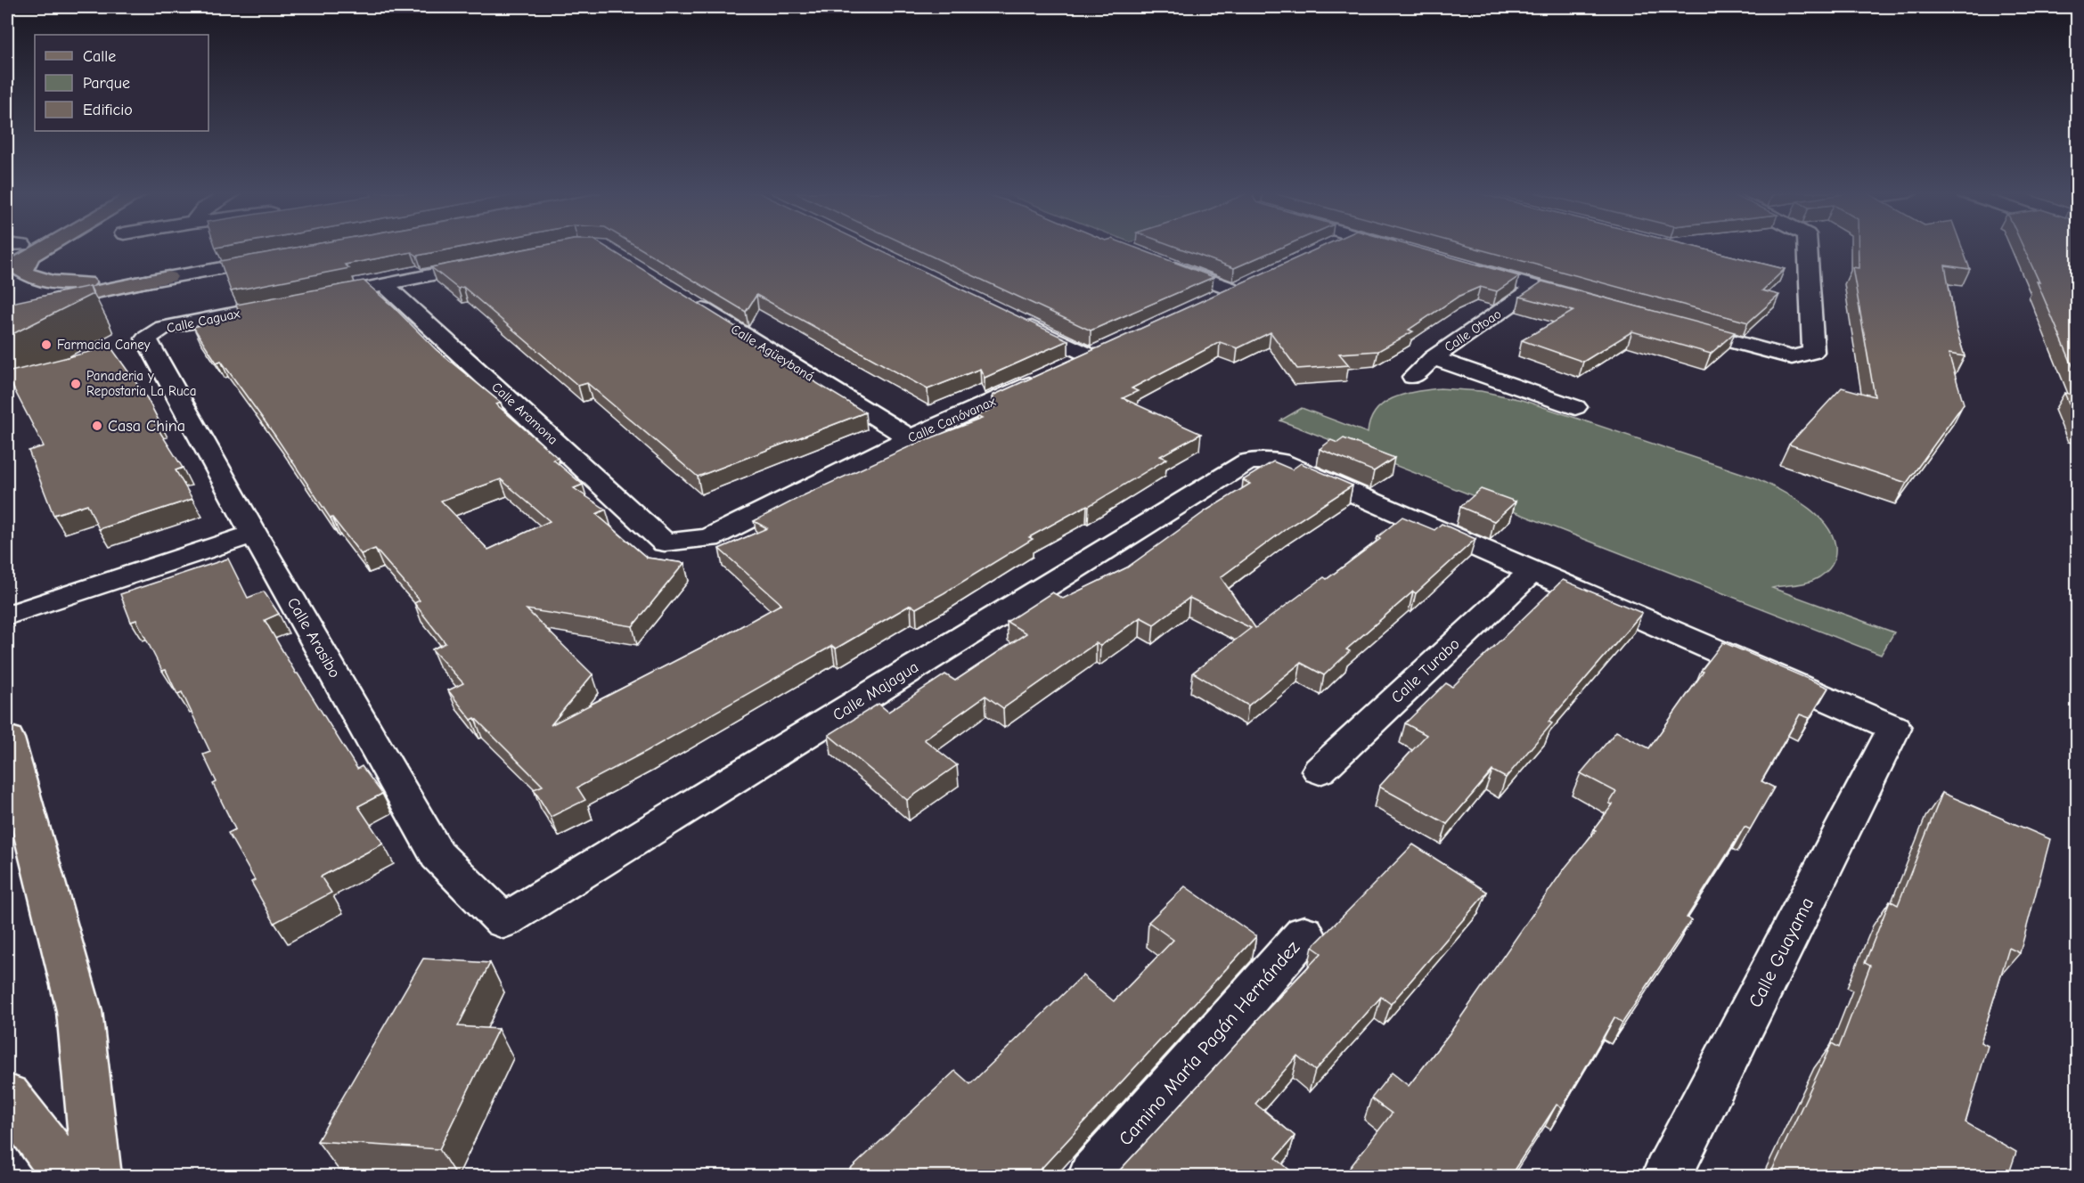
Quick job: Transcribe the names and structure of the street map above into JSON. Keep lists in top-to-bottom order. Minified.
{"streets":{"street":["Calle Caguax","Calle Otoao","Calle Agüeybaná","Calle Aramona","Calle Canóvanax","Calle Arasibo","Calle Turabo","Calle Majagua","Calle Guayama","Camino María Pagán Hernández"]},"crossings":[["Calle Caguax","Calle Arasibo"],["Calle Agüeybaná","Calle Canóvanax"],["Calle Aramona","Calle Canóvanax"],["Calle Arasibo","Calle Majagua"],["Calle Turabo","Calle Majagua"],["Calle Turabo","Calle Guayama"],["Calle Majagua","Calle Guayama"]],"places":["Farmacia Caney","Panaderia y Repostaria La Ruca","Casa China"],"legend":["Calle","Parque","Edificio"]}
